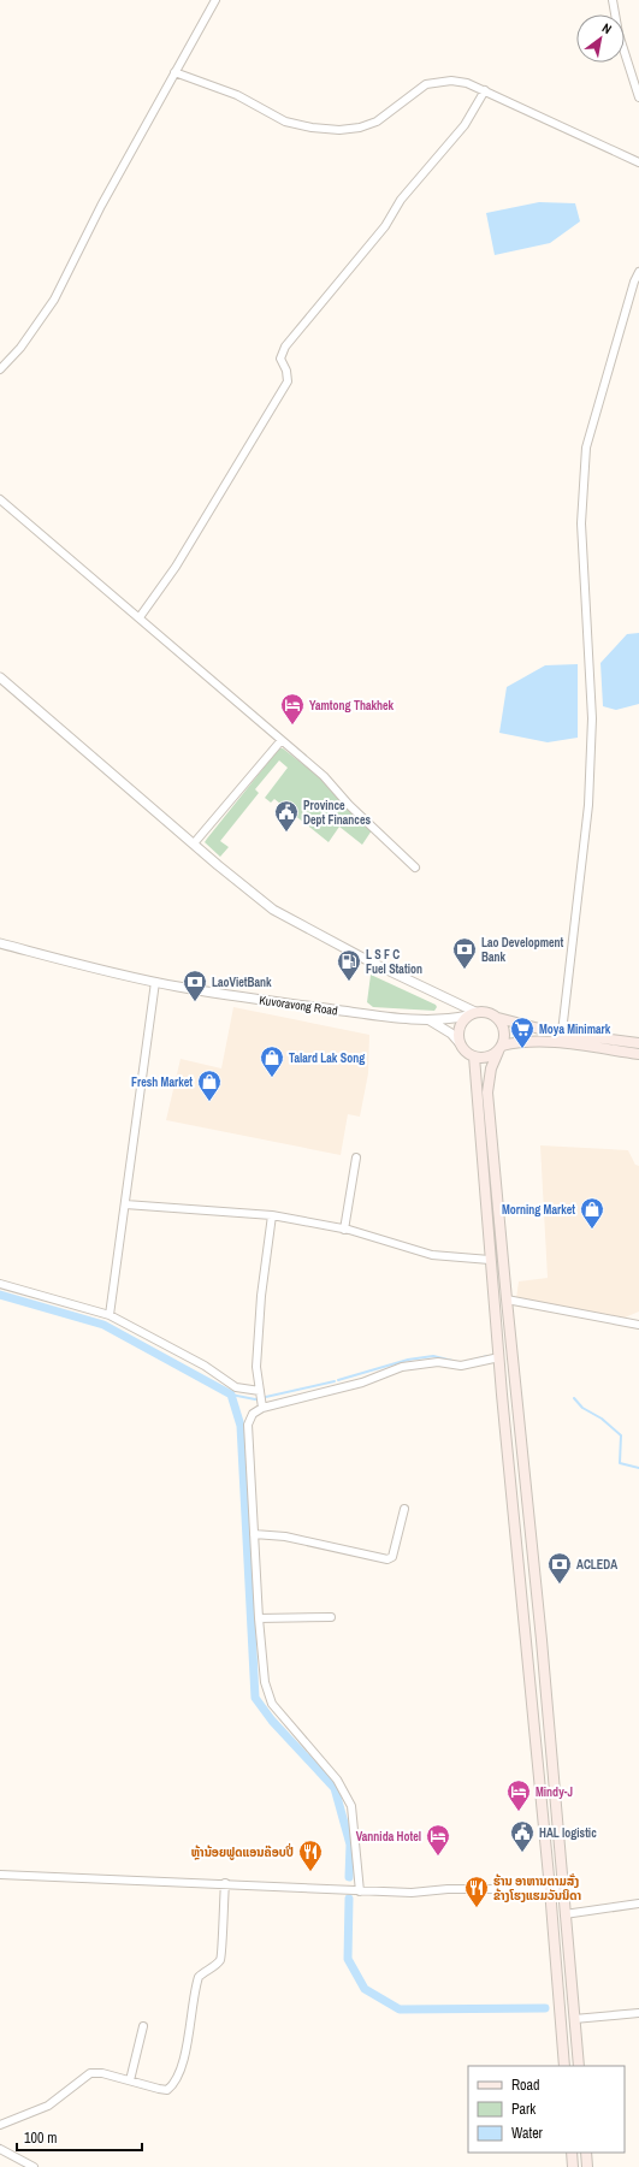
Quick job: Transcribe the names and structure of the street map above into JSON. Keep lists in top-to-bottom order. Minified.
{"streets":{"street":["Kuvoravong Road"]},"places":{"hotel":["Yamtong Thakhek","Mindy-J","Vannida Hotel"],"public building":["Province Dept Finances","HAL logistic"],"bank":["Lao Development Bank","LaoVietBank","ACLEDA"],"fuel station":["L S F C Fuel Station"],"supermarket":["Moya Minimark"],"shop":["Talard Lak Song","Fresh Market","Morning Market"],"restaurant":["ຫຼ້ານ້ອຍຟູດແອນຄ໊ອບປີ່","ຮ້ານ ອາຫານຕາມສັ່ງ ຂ້າງໂຮງແຮມວັນນິດາ"]},"legend":["Road","Park","Water"],"scale_bar":"100 m","north":"top right"}
